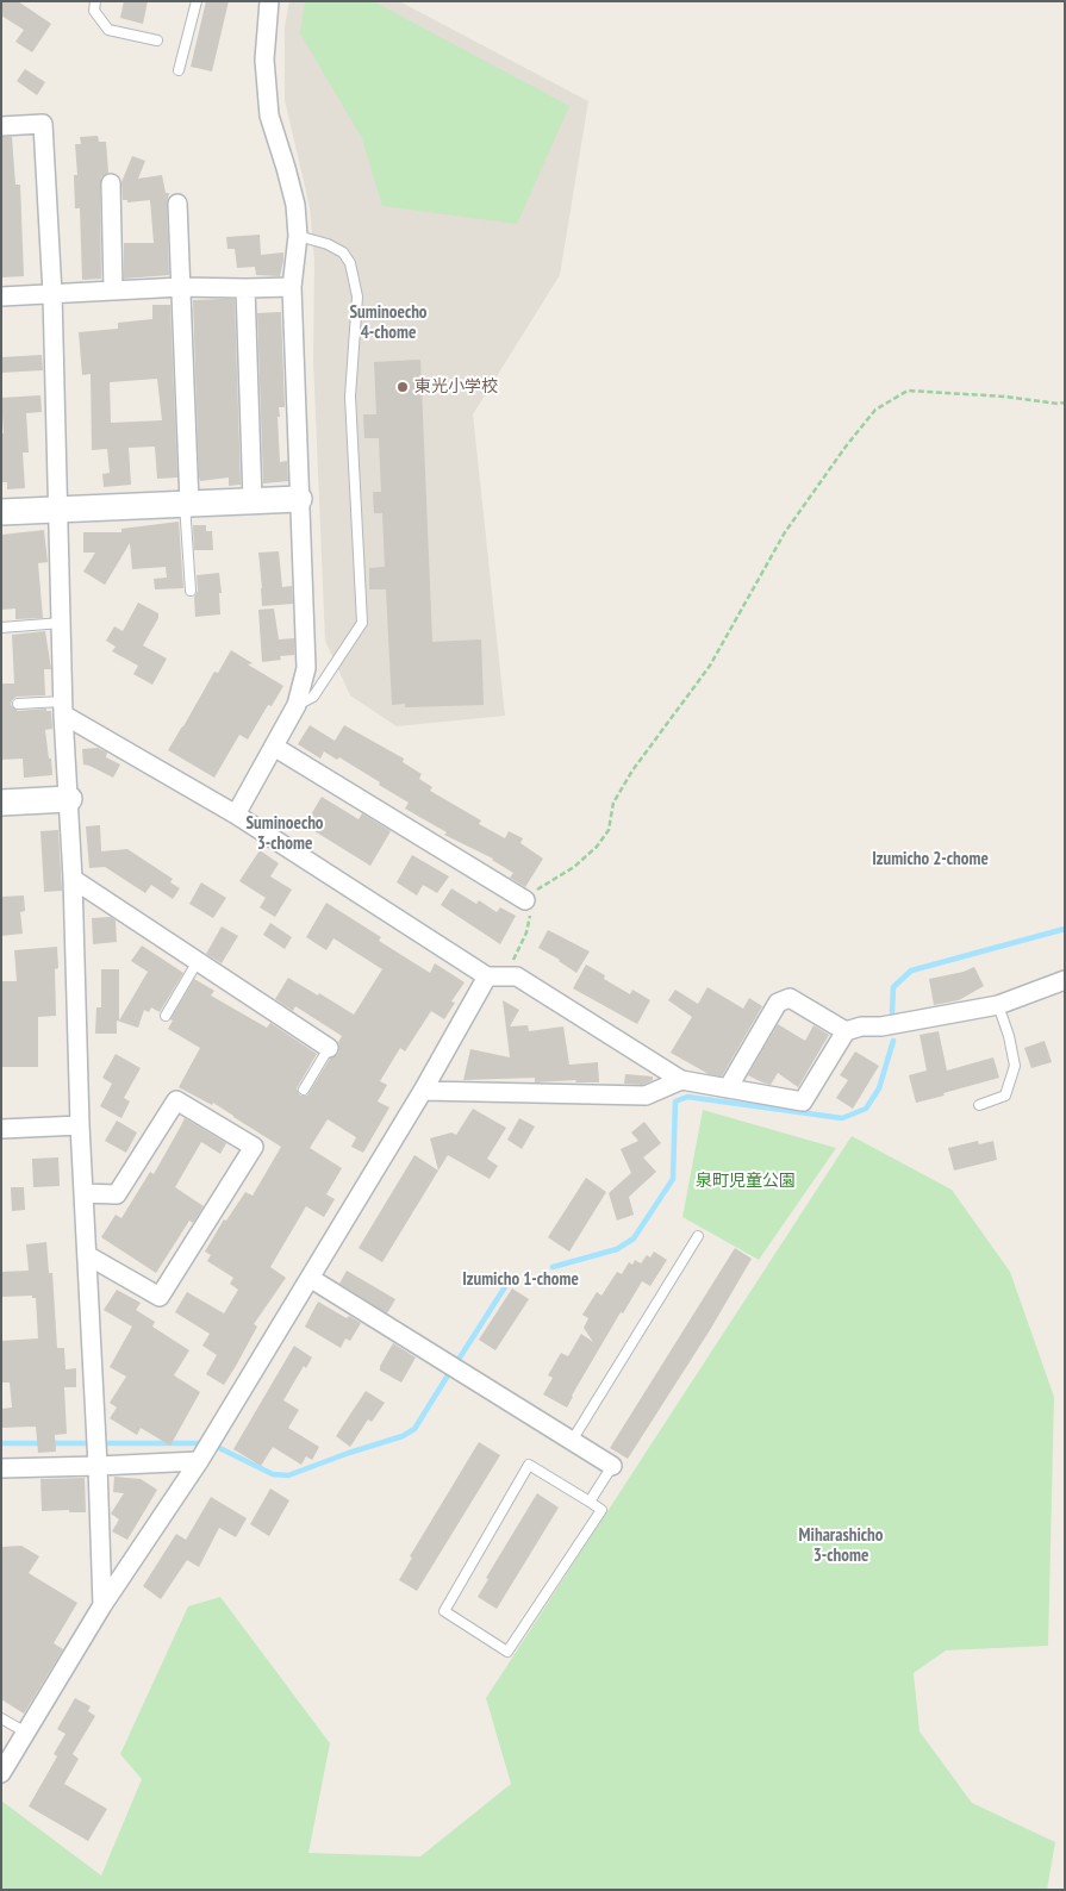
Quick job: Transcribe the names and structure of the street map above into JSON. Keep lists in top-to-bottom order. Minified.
{"districts":["Suminoecho 4-chome","Suminoecho 3-chome","Izumicho 2-chome","Izumicho 1-chome","Miharashicho 3-chome"],"parks":["泉町児童公園"],"places":["東光小学校"]}
